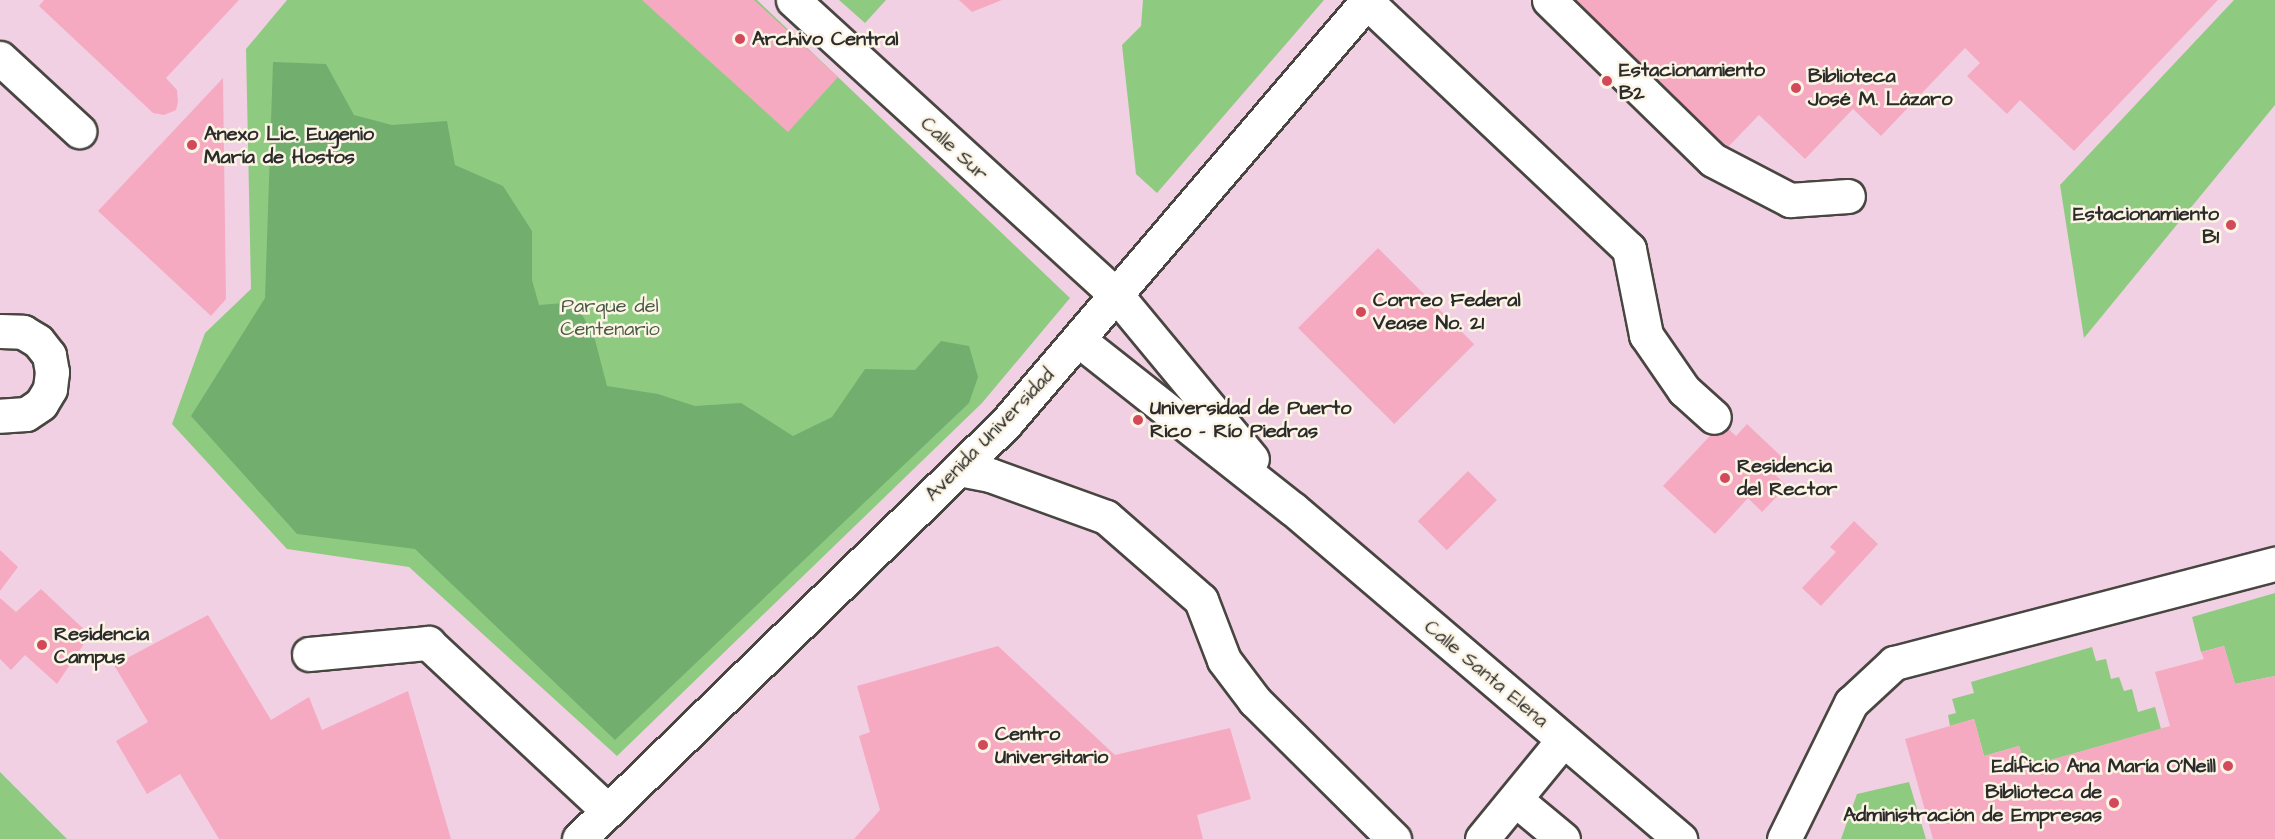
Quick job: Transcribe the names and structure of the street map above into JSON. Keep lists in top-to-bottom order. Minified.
{"streets":{"street":["Calle Sur","Avenida Universidad","Calle Santa Elena"]},"crossings":[["Calle Sur","Avenida Universidad"],["Calle Sur","Calle Santa Elena"],["Avenida Universidad","Calle Santa Elena"]],"parks":["Parque del Centenario"],"places":["Archivo Central","Estacionamiento B2","Biblioteca José M. Lázaro","Anexo Lic. Eugenio María de Hostos","Estacionamiento B1","Correo Federal Vease No. 21","Universidad de Puerto Rico - Río Piedras","Residencia del Rector","Residencia Campus","Centro Universitario","Edificio Ana María O'Neill","Biblioteca de Administración de Empresas"]}
